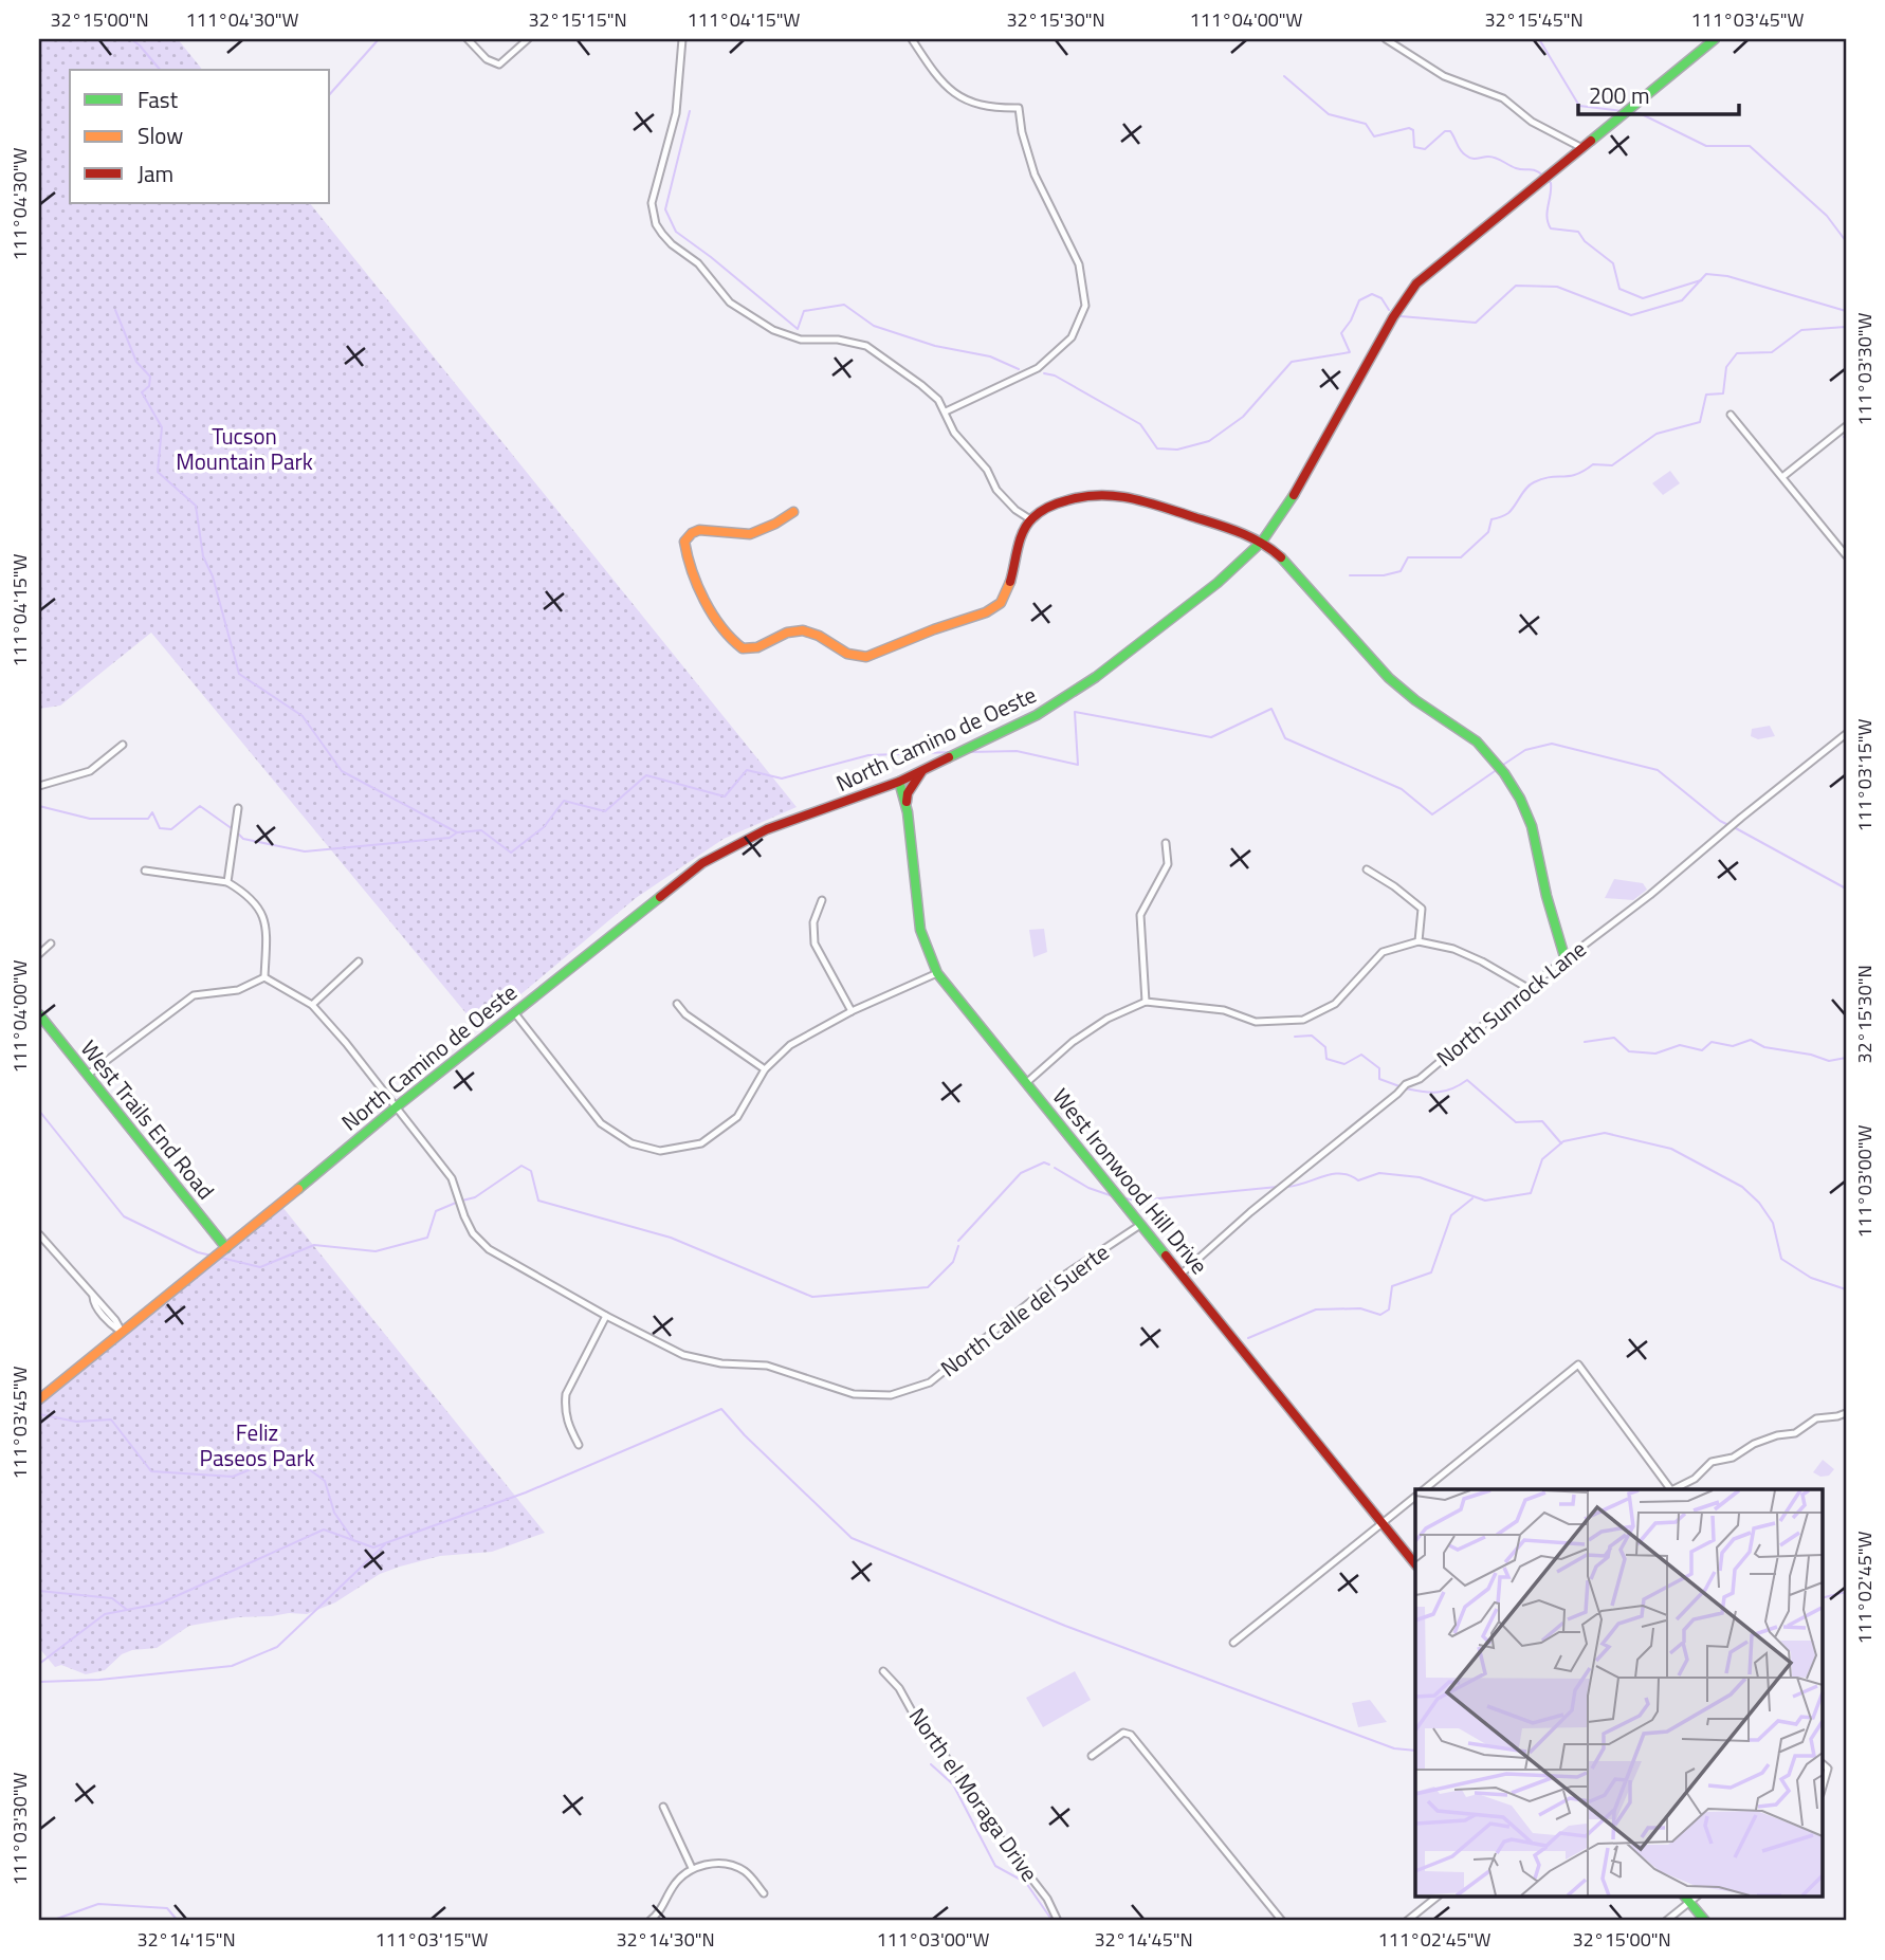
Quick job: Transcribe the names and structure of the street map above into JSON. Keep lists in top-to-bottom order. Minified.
{"streets":{"street":["North Camino de Oeste","North Sunrock Lane","West Trails End Road","West Ironwood Hill Drive","North Calle del Suerte","North el Moraga Drive"]},"crossings":[["North Camino de Oeste","West Trails End Road"],["North Camino de Oeste","West Ironwood Hill Drive"],["North Camino de Oeste","North Calle del Suerte"],["North Sunrock Lane","West Ironwood Hill Drive"],["West Ironwood Hill Drive","North Calle del Suerte"]],"parks":["Tucson Mountain Park","Feliz Paseos Park"],"legend":["Fast","Slow","Jam"],"scale_bar":"200 m","coordinates":["32°15'00\"N","111°04'30\"W","32°15'15\"N","111°04'15\"W","32°15'30\"N","111°04'00\"W","32°15'45\"N","111°03'45\"W","111°03'30\"W","111°03'15\"W","111°03'00\"W","111°02'45\"W","32°14'15\"N","32°14'30\"N","32°14'45\"N"]}
